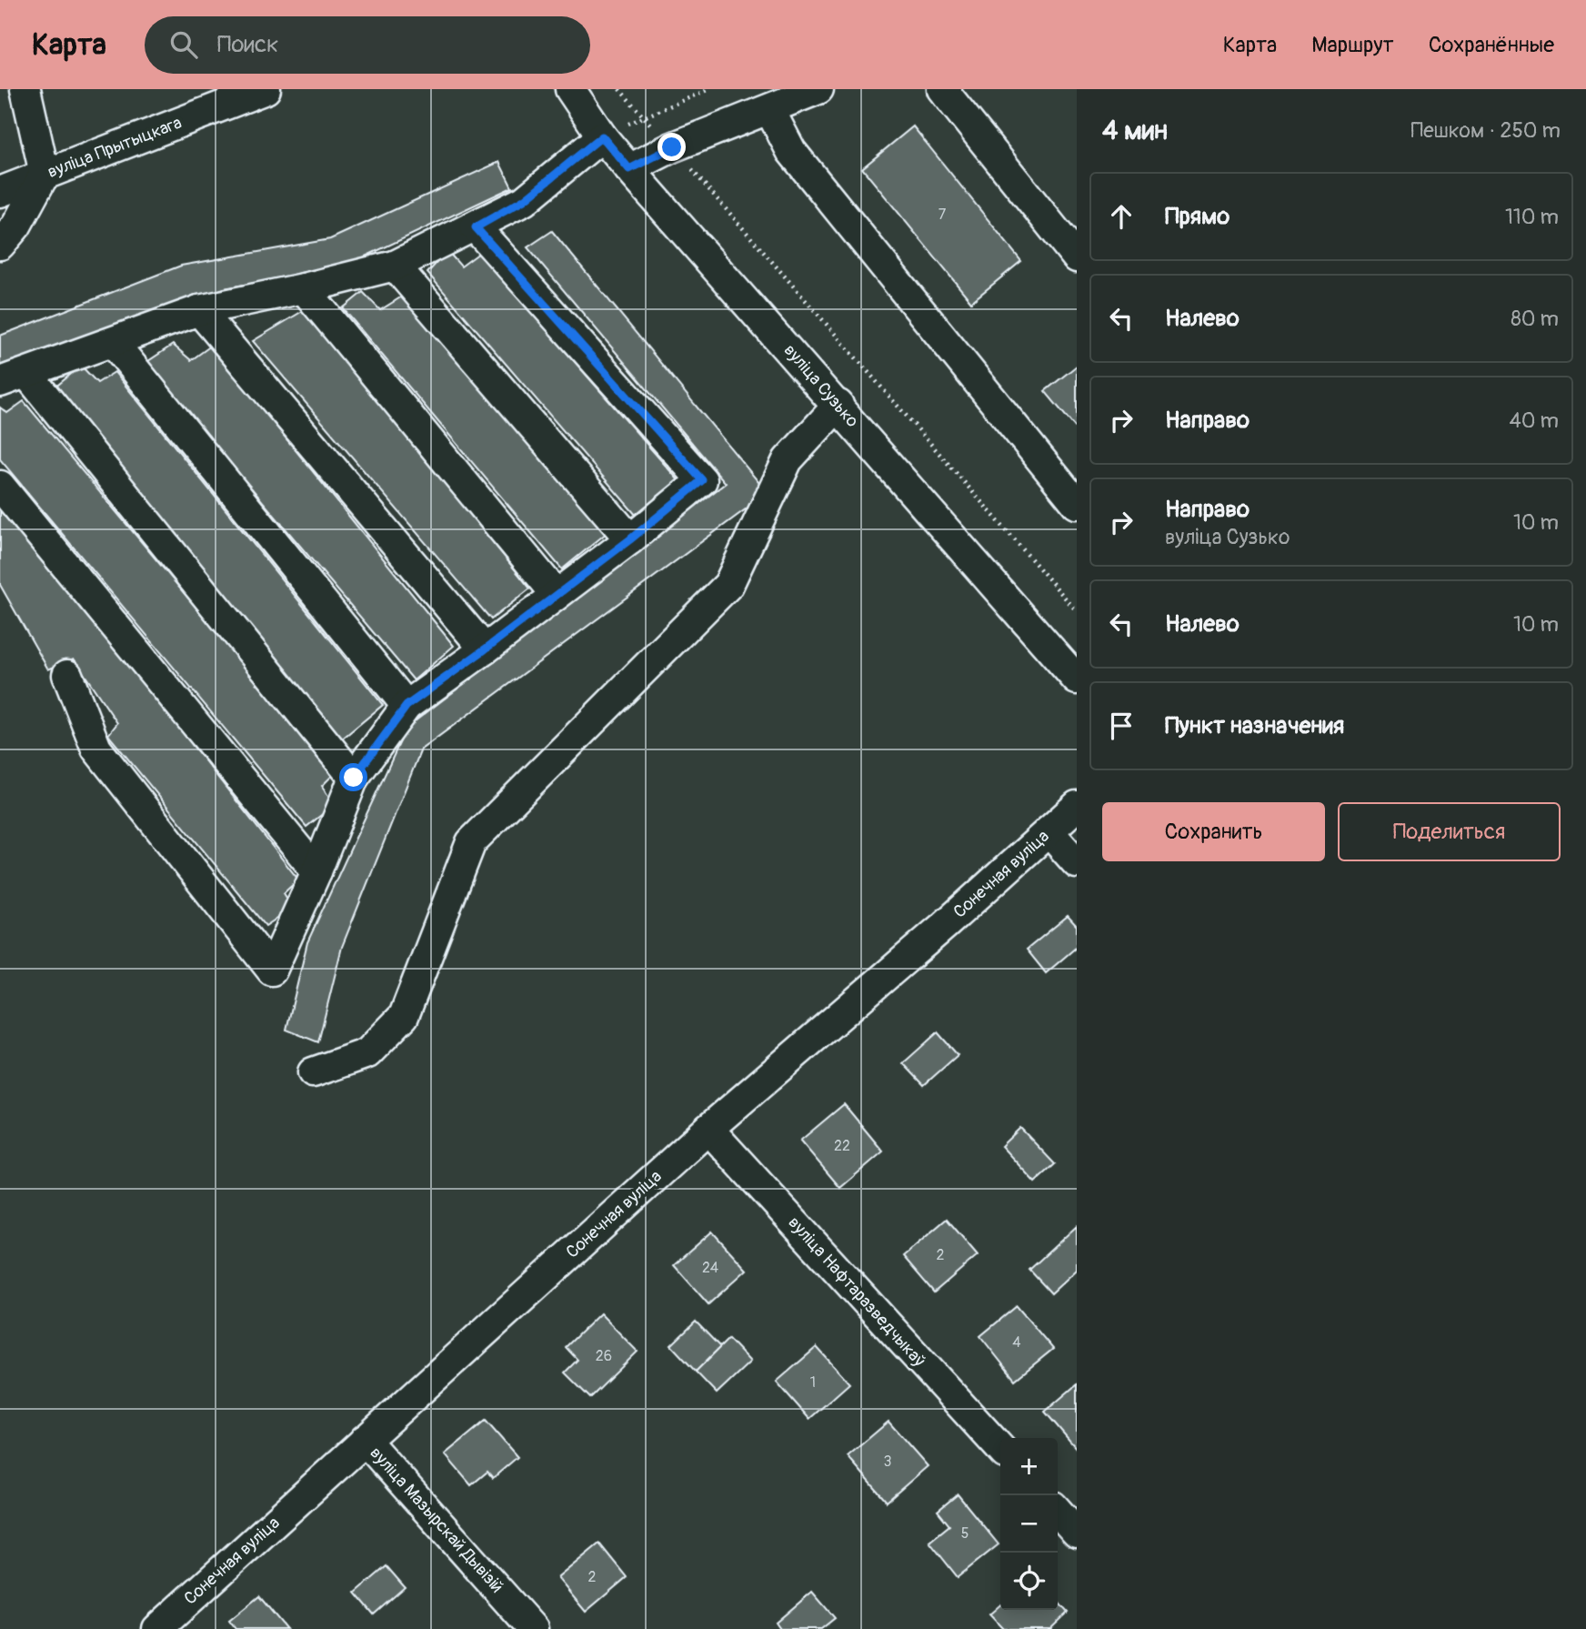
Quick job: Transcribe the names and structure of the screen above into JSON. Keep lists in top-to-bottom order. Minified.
{"streets":{"street":["вуліца Прытыцкага","вуліца Сузько","Сонечная вуліца","вуліца Нафтаразведчыкаў","вуліца Мазырскай Дывізій"]},"crossings":[["Сонечная вуліца","вуліца Нафтаразведчыкаў"],["Сонечная вуліца","вуліца Мазырскай Дывізій"]],"house_numbers":["7","22","2","24","4","26","1","3","5","2"],"page":{"header":"Карта","search":"Поиск","nav":["Карта","Маршрут","Сохранённые"],"heading":["4 мин","Пешком · 250 m"],"list":[["Прямо","110 m"],["Налево","80 m"],["Направо","40 m"],["Направо","вуліца Сузько","10 m"],["Налево","10 m"],"Пункт назначения"],"buttons":["Сохранить","Поделиться"],"map_buttons":["+","−"]}}
